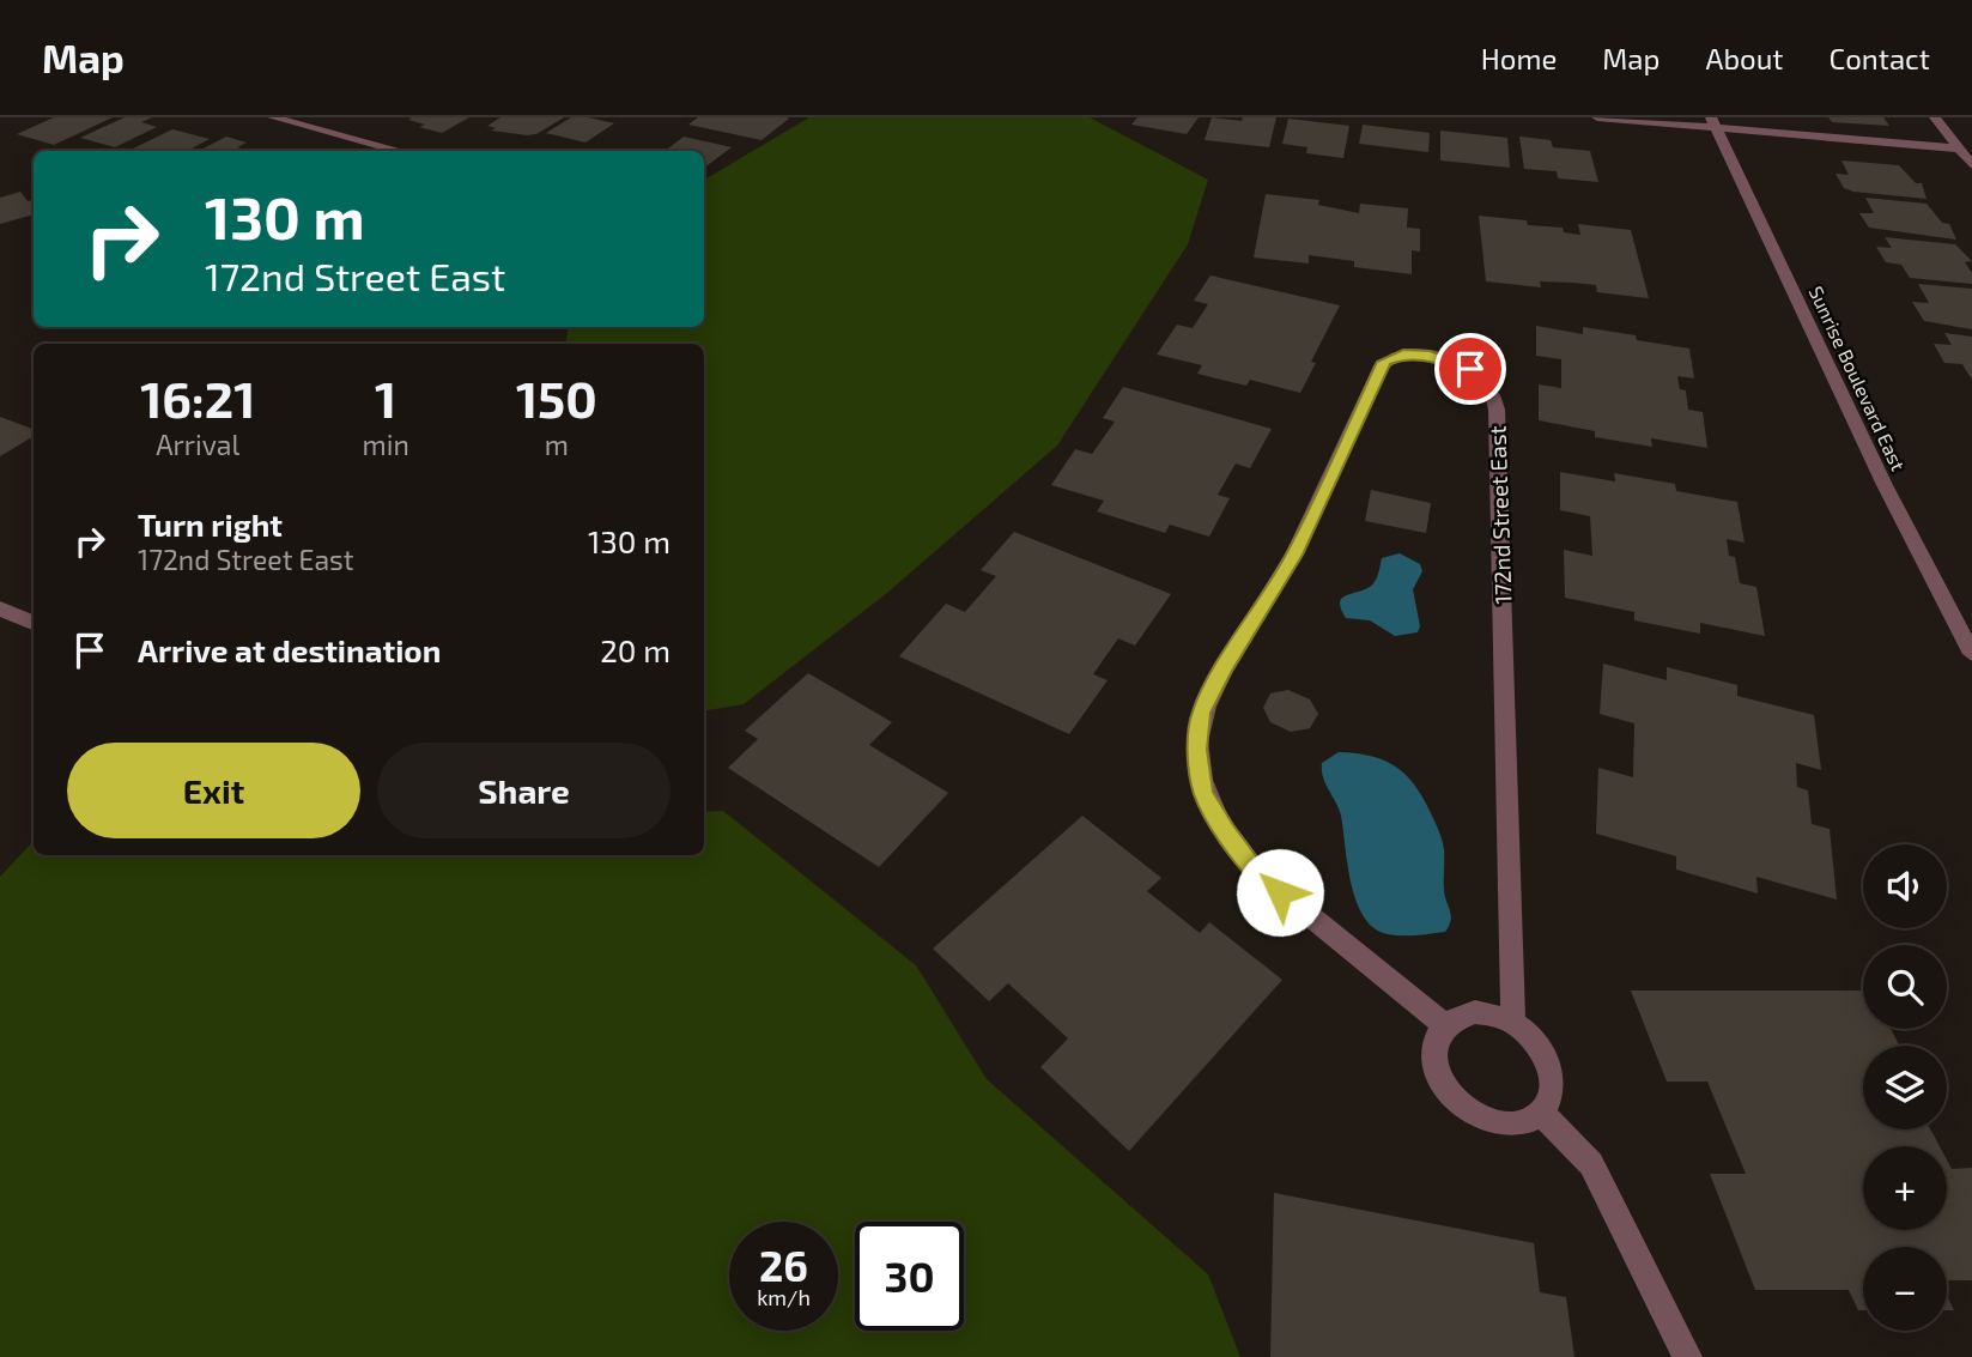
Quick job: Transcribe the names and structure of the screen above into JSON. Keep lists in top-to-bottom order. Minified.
{"streets":{"street":["Sunrise Boulevard East","172nd Street East"]},"page":{"header":"Map","nav":["Home","Map","About","Contact"],"turn":["130 m","172nd Street East"],"eta":["16:21","Arrival","1","min","150","m"],"list":[{"name":"Turn right","note":"172nd Street East","value":"130 m"},{"name":"Arrive at destination","value":"20 m"}],"buttons":["Exit","Share"],"map_buttons":["+","−"],"speed":"26 km/h","limit":"30"}}
